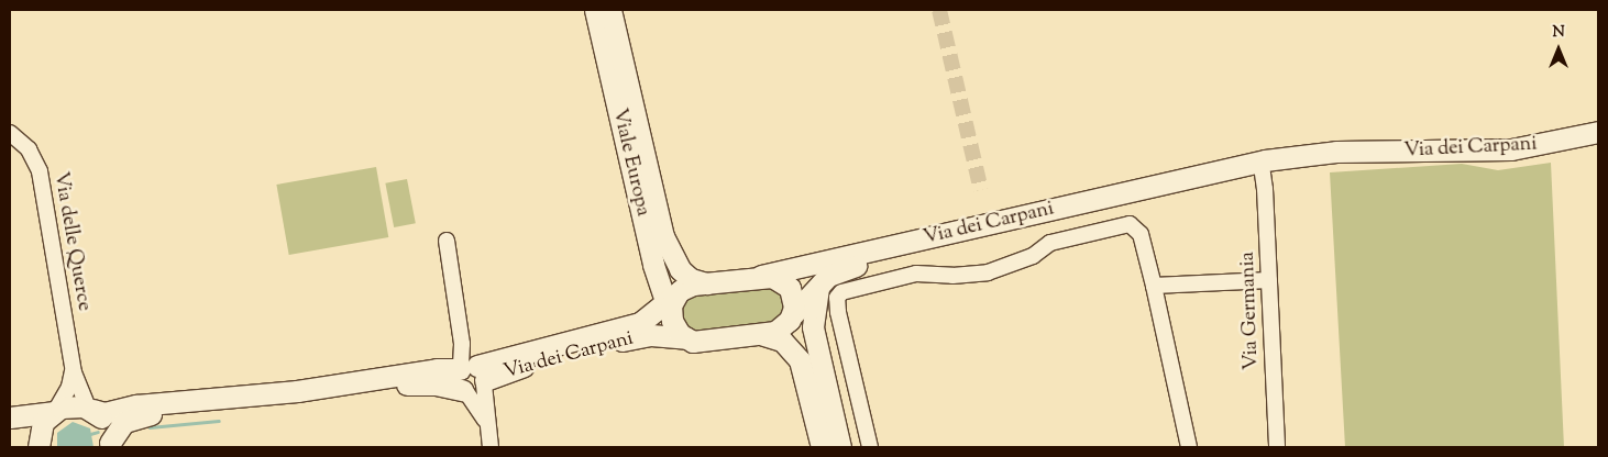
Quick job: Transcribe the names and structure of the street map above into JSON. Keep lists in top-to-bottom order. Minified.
{"streets":{"street":["Via dei Carpani","Viale Europa","Via delle Querce","Via Germania"]},"crossings":[["Via dei Carpani","Viale Europa"],["Via dei Carpani","Via delle Querce"],["Via dei Carpani","Via Germania"]],"north":"top"}
